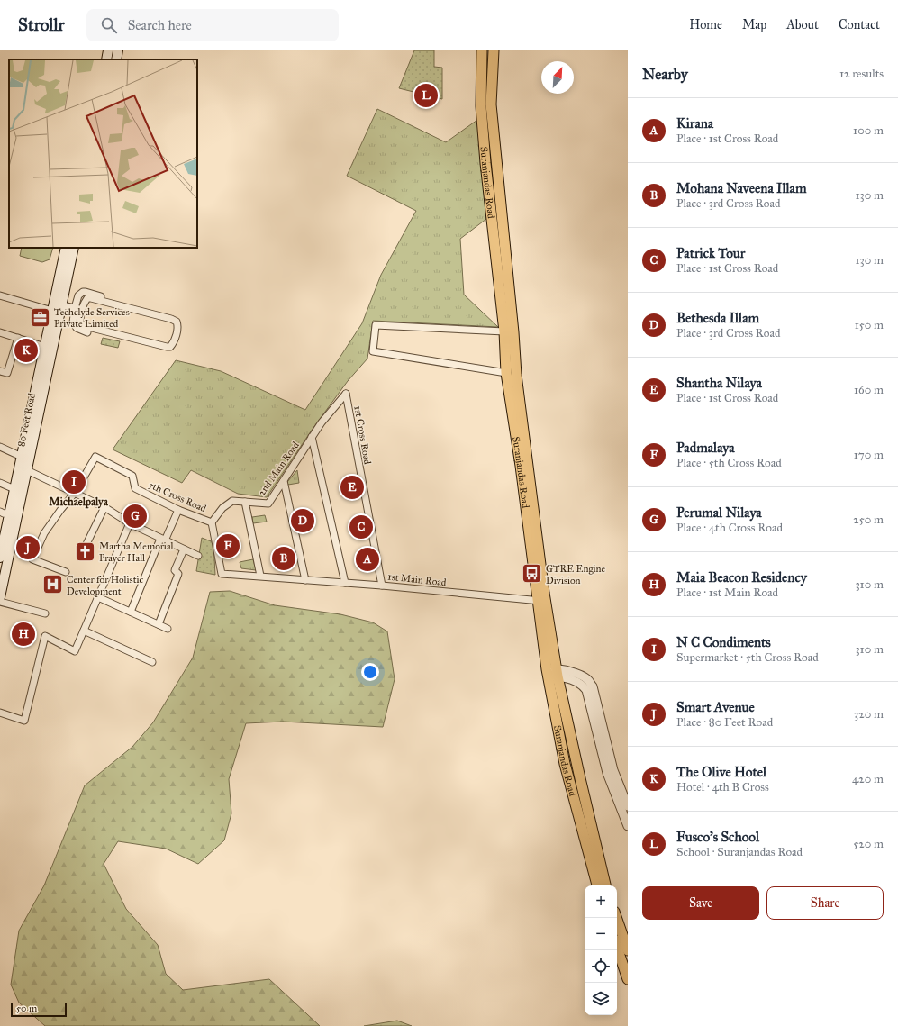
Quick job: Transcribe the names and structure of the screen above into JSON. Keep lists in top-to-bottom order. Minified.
{"streets":{"main road":["Suranjandas Road","80 Feet Road"],"street":["1st Cross Road","2nd Main Road","5th Cross Road","1st Main Road"]},"crossings":[["Suranjandas Road","1st Main Road"],["1st Cross Road","2nd Main Road"],["1st Cross Road","1st Main Road"],["2nd Main Road","5th Cross Road"],["5th Cross Road","1st Main Road"]],"districts":["Michaelpalya"],"places":{"office":["Techclyde Services Private Limited"],"church":["Martha Memorial Prayer Hall"],"bus stop":["GTRE Engine Division"],"hospital":["Center for Holistic Development"]},"scale_bar":"50 m","north":"top right","page":{"header":"Strollr","search":"Search here","nav":["Home","Map","About","Contact"],"heading":["Nearby","12 results"],"pins":["L","K","I","E","G","D","C","F","J","B","A","H"],"list":[{"mark":"A","name":"Kirana","note":"Place · 1st Cross Road","value":"100 m"},{"mark":"B","name":"Mohana Naveena Illam","note":"Place · 3rd Cross Road","value":"130 m"},{"mark":"C","name":"Patrick Tour","note":"Place · 1st Cross Road","value":"130 m"},{"mark":"D","name":"Bethesda Illam","note":"Place · 3rd Cross Road","value":"150 m"},{"mark":"E","name":"Shantha Nilaya","note":"Place · 1st Cross Road","value":"160 m"},{"mark":"F","name":"Padmalaya","note":"Place · 5th Cross Road","value":"170 m"},{"mark":"G","name":"Perumal Nilaya","note":"Place · 4th Cross Road","value":"250 m"},{"mark":"H","name":"Maia Beacon Residency","note":"Place · 1st Main Road","value":"310 m"},{"mark":"I","name":"N C Condiments","note":"Supermarket · 5th Cross Road","value":"310 m"},{"mark":"J","name":"Smart Avenue","note":"Place · 80 Feet Road","value":"320 m"},{"mark":"K","name":"The Olive Hotel","note":"Hotel · 4th B Cross","value":"420 m"},{"mark":"L","name":"Fusco's School","note":"School · Suranjandas Road","value":"520 m"}],"buttons":["Save","Share"],"map_buttons":["+","−"],"scale":"50 m"}}
